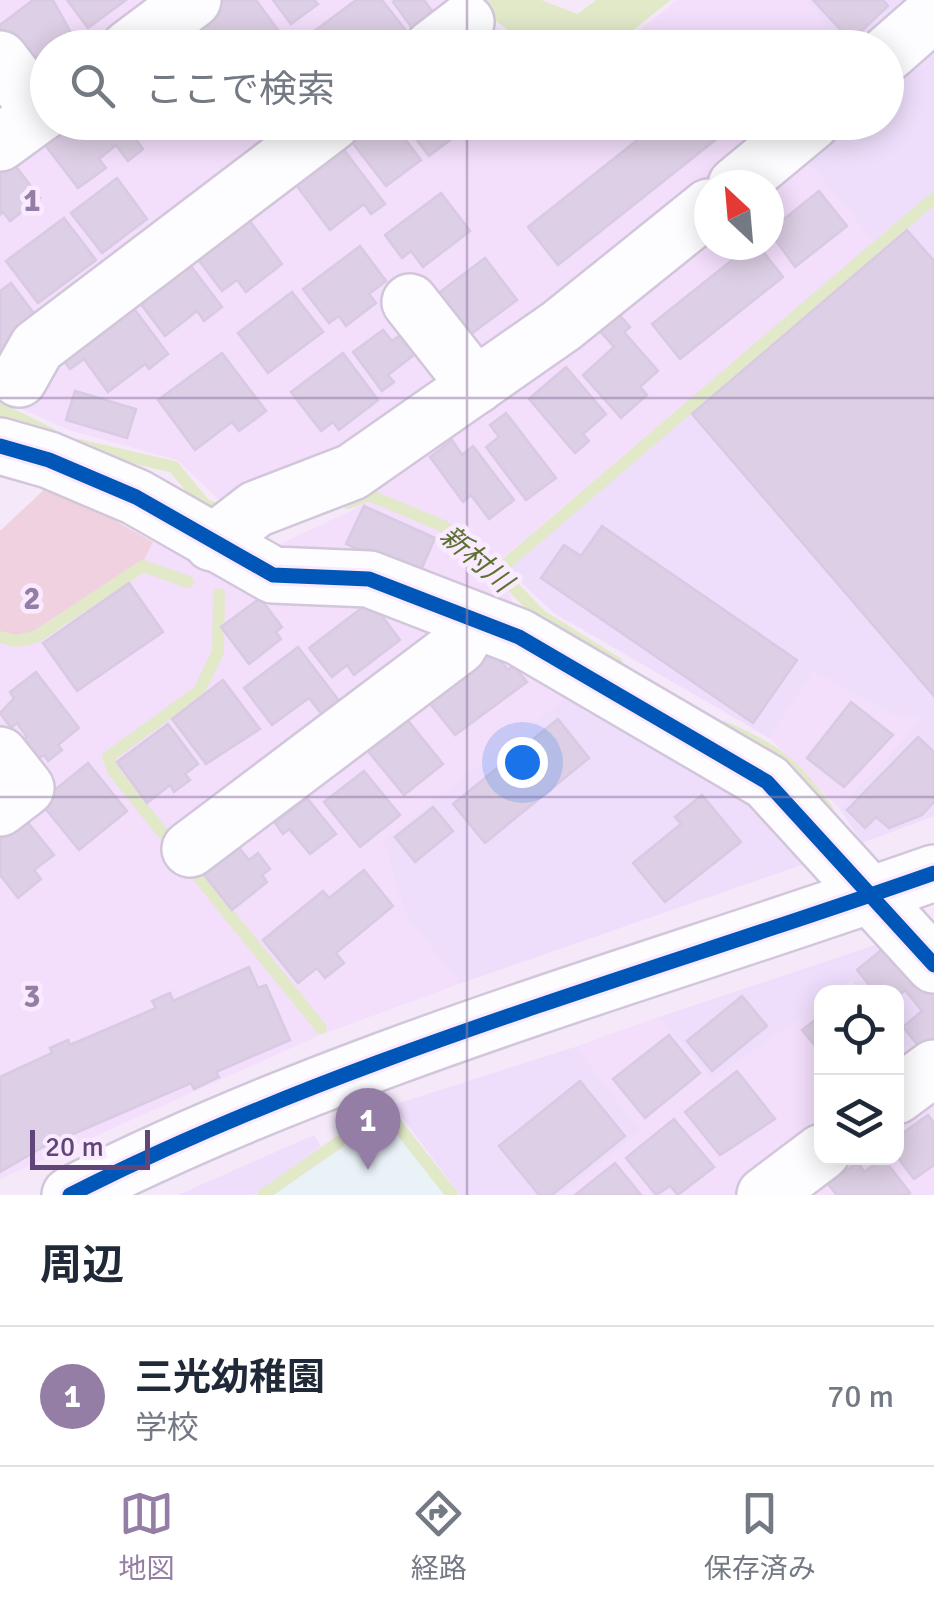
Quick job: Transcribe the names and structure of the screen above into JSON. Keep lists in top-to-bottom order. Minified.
{"water":["新村川"],"scale_bar":"20 m","north":"top left","page":{"search":"ここで検索","pins":"1","scale":"20 m","heading":"周辺","list":[{"mark":"1","name":"三光幼稚園","note":"学校","value":"70 m"}],"nav":["地図","経路","保存済み"]},"grid":{"rows":["1","2","3"]}}
